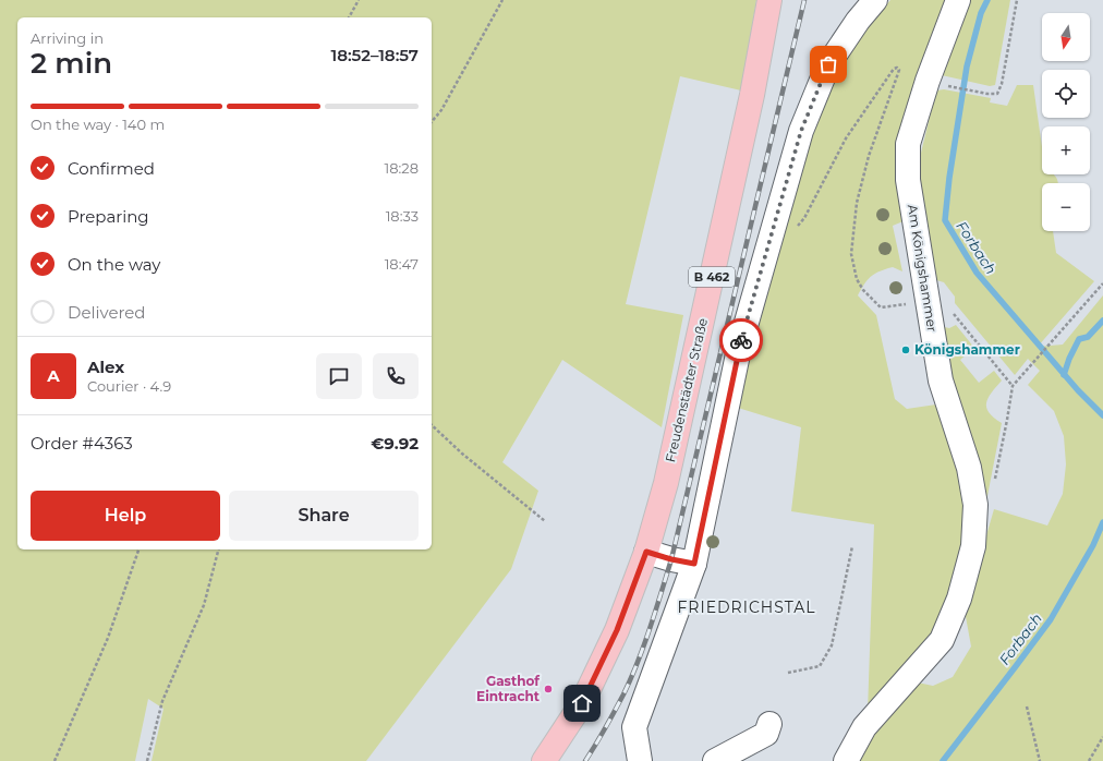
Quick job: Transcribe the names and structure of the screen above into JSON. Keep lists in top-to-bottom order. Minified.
{"streets":{"main road":["B 462","Freudenstädter Straße"],"street":["Am Königshammer"]},"districts":["FRIEDRICHSTAL"],"water":["Forbach"],"places":["Königshammer","Gasthof Eintracht"],"north":"bottom","page":{"map_buttons":["+","−"],"heading":["2 min","Arriving in","18:52–18:57"],"panel":["Alex","Courier · 4.9","Order #4363","€9.92"],"bar":"On the way · 140 m","list":[["Confirmed","18:28"],["Preparing","18:33"],["On the way","18:47"],"Delivered"],"round":"A","buttons":["Help","Share"]}}
